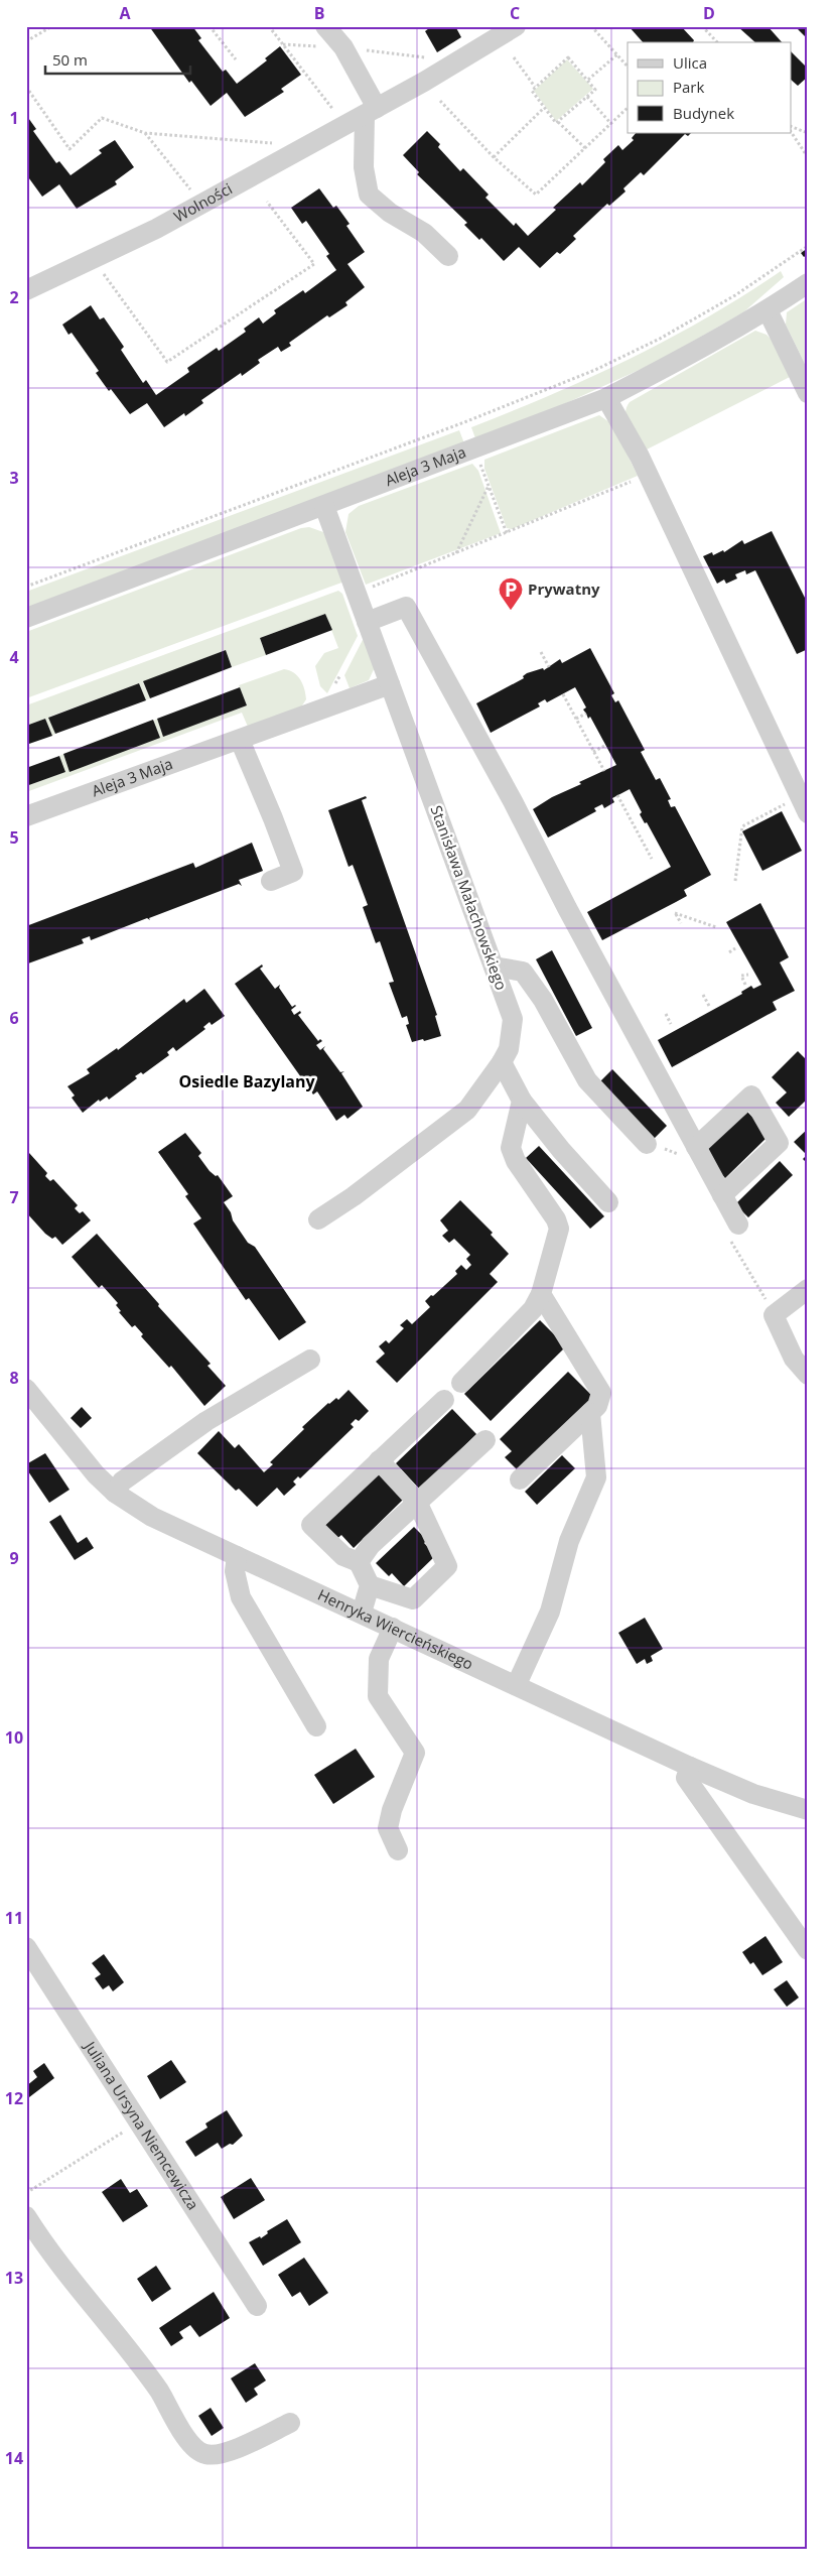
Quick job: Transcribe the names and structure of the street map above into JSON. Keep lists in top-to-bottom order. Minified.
{"streets":{"street":["Wolności","Aleja 3 Maja","Stanisława Małachowskiego","Henryka Wiercieńskiego","Juliana Ursyna Niemcewicza"]},"crossings":[["Aleja 3 Maja","Stanisława Małachowskiego"]],"districts":["Osiedle Bazylany"],"places":{"parking":["Prywatny"]},"legend":["Ulica","Park","Budynek"],"scale_bar":"50 m","grid":{"columns":["A","B","C","D"],"rows":["1","2","3","4","5","6","7","8","9","10","11","12","13","14"]}}
